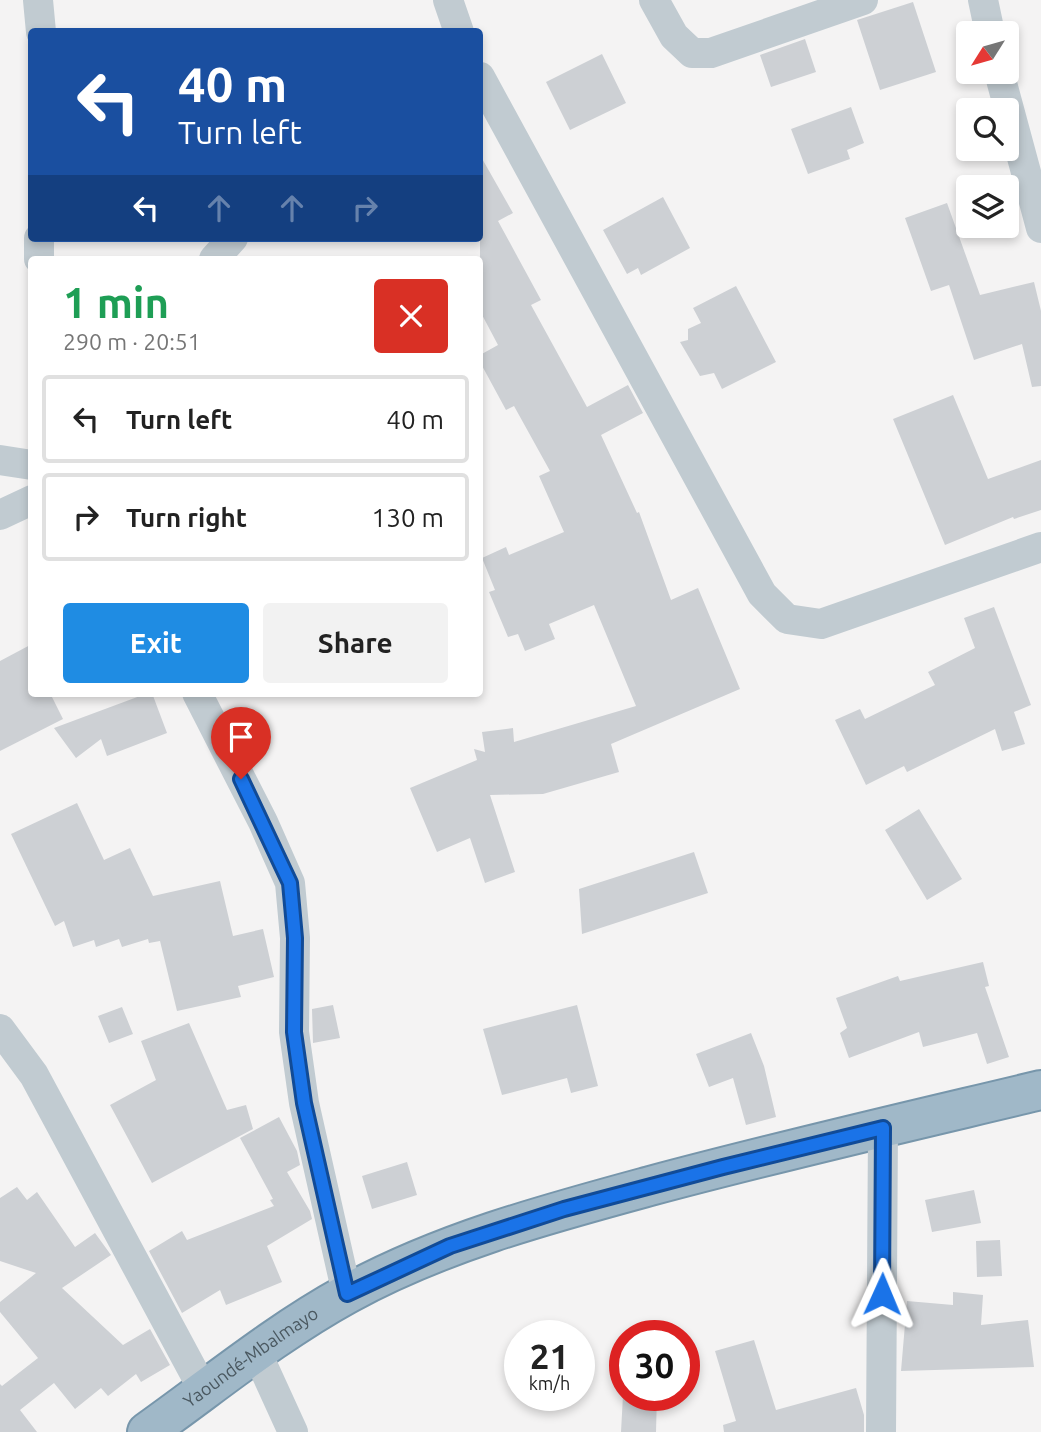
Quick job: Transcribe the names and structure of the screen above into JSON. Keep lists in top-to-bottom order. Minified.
{"streets":{"highway":["Yaoundé-Mbalmayo"]},"north":"bottom left","page":{"turn":["40 m","Turn left"],"heading":["1 min","290 m · 20:51"],"list":[{"name":"Turn left","value":"40 m"},{"name":"Turn right","value":"130 m"}],"buttons":["Exit","Share"],"speed":"21 km/h","limit":"30"}}
